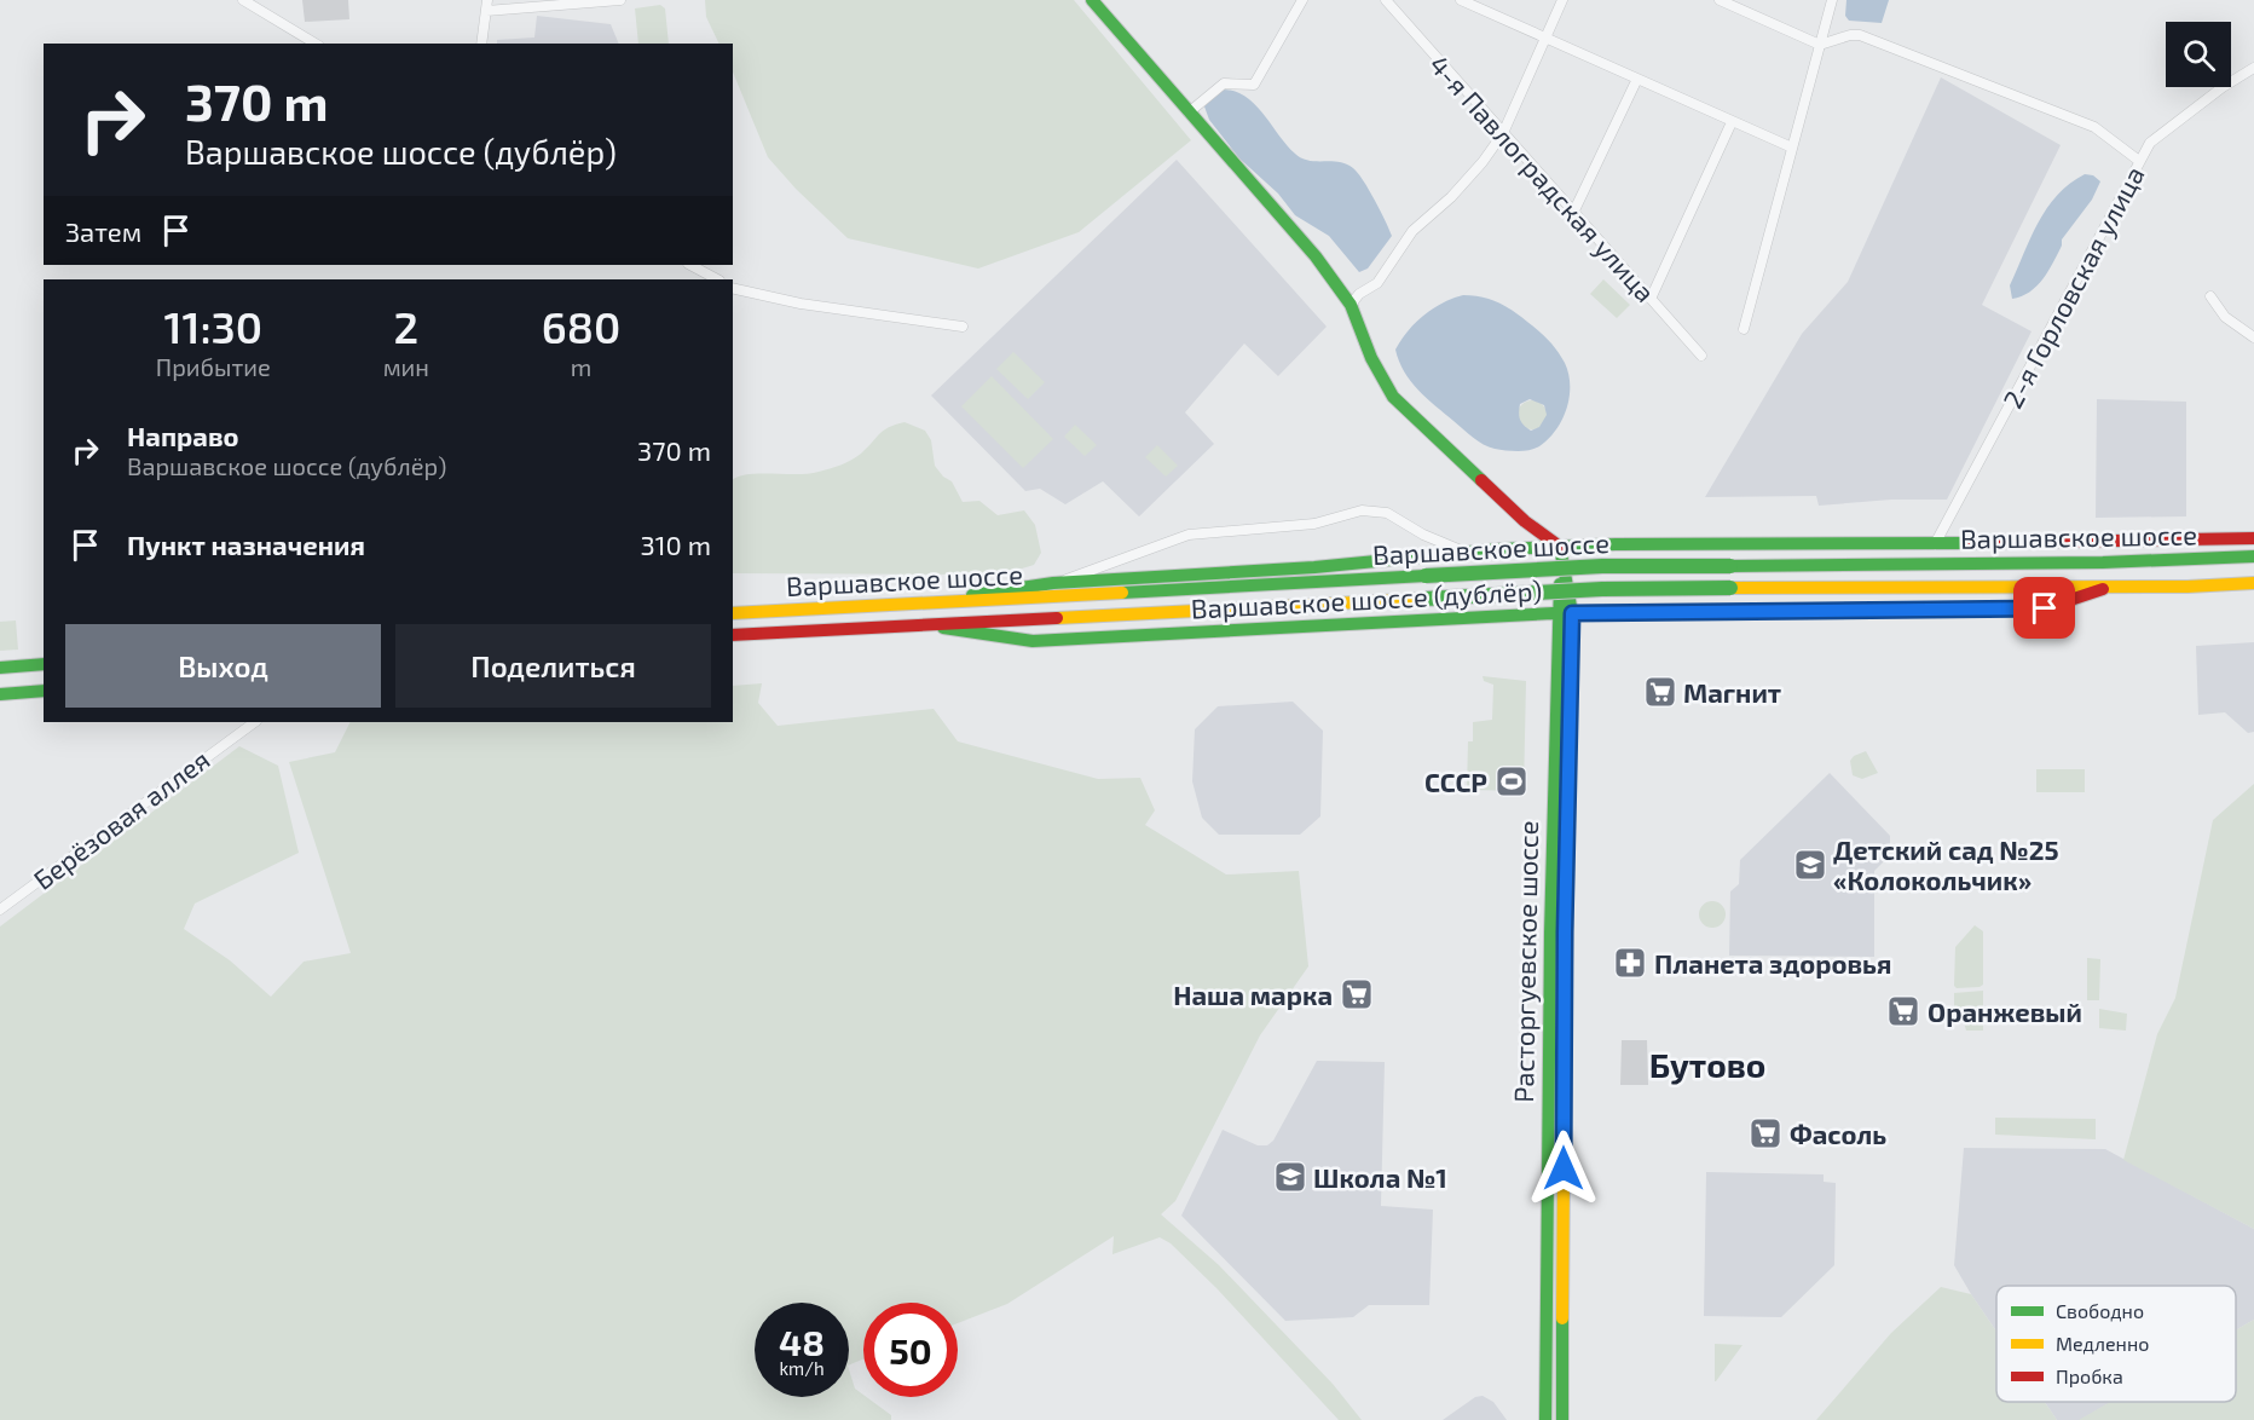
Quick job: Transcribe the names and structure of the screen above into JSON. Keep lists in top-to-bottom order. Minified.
{"streets":{"main road":["Варшавское шоссе","Варшавское шоссе (дублёр)","Расторгуевское шоссе"],"street":["4-я Павлоградская улица","2-я Горловская улица","Берёзовая аллея"]},"crossings":[["2-я Горловская улица","Варшавское шоссе (дублёр)"],["Варшавское шоссе","Варшавское шоссе (дублёр)"],["Варшавское шоссе (дублёр)","Расторгуевское шоссе"]],"districts":["Бутово"],"places":{"supermarket":["Магнит","Наша марка","Оранжевый","Фасоль"],"sports":["СССР"],"school or university":["Детский сад №25 «Колокольчик»","Школа №1"],"pharmacy":["Планета здоровья"]},"legend":["Свободно","Медленно","Пробка"],"page":{"turn":["370 m","Варшавское шоссе (дублёр)"],"then":"Затем","eta":["11:30","Прибытие","2","мин","680","m"],"list":[{"name":"Направо","note":"Варшавское шоссе (дублёр)","value":"370 m"},{"name":"Пункт назначения","value":"310 m"}],"buttons":["Выход","Поделиться"],"speed":"48 km/h","limit":"50"}}
